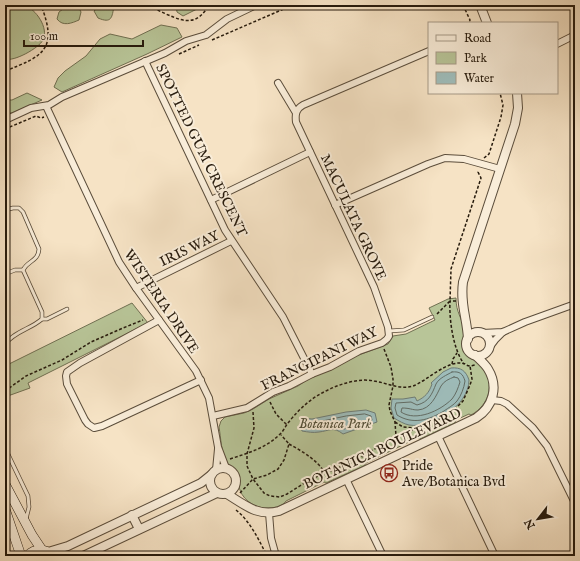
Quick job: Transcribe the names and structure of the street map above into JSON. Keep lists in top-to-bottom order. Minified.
{"streets":{"street":["SPOTTED GUM CRESCENT","MACULATA GROVE","IRIS WAY","WISTERIA DRIVE","FRANGIPANI WAY","BOTANICA BOULEVARD"]},"crossings":[["SPOTTED GUM CRESCENT","IRIS WAY"],["SPOTTED GUM CRESCENT","FRANGIPANI WAY"],["MACULATA GROVE","FRANGIPANI WAY"],["IRIS WAY","WISTERIA DRIVE"],["WISTERIA DRIVE","FRANGIPANI WAY"]],"parks":["Botanica Park"],"places":{"bus stop":["Pride Ave/Botanica Bvd"]},"legend":["Road","Park","Water"],"scale_bar":"100 m","north":"bottom left"}
